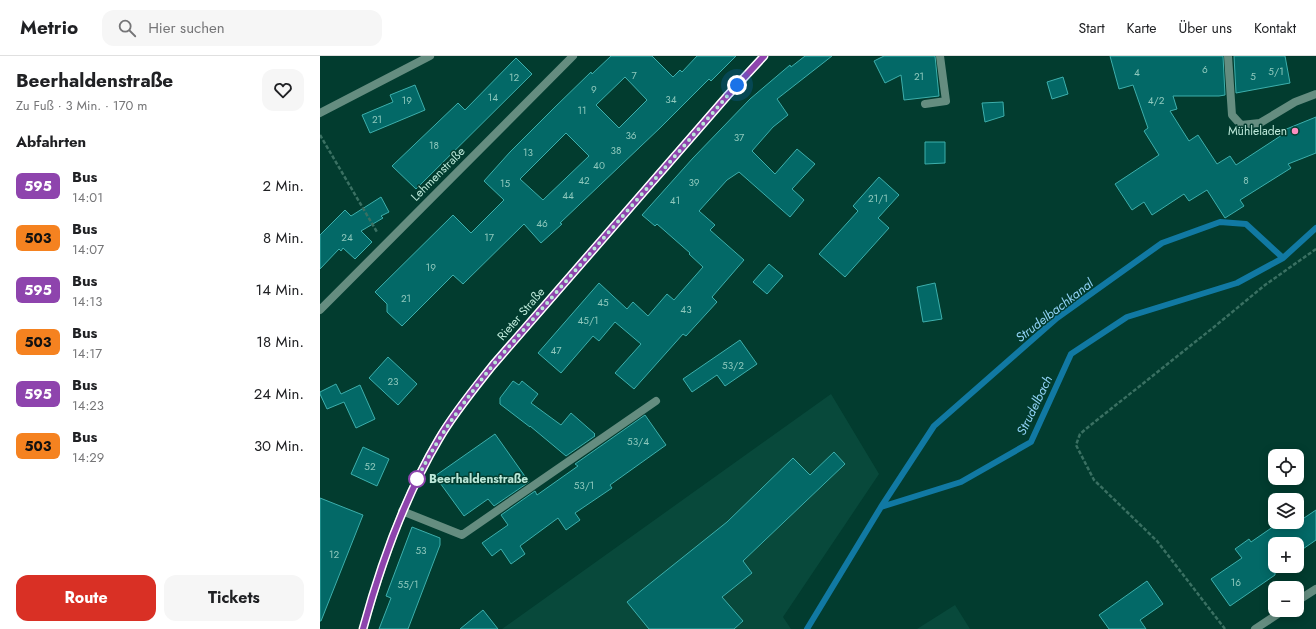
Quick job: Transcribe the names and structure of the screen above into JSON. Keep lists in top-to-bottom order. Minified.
{"streets":{"street":["Lehmenstraße","Rieter Straße"]},"water":["Strudelbachkanal","Strudelbach"],"places":["Mühleladen","Beerhaldenstraße"],"lines":["bus line 595"],"house_numbers":["6","5/1","4","7","21","5","12","9","14","34","19","4/2","11","21","36","37","18","38","13","40","42","8","39","15","44","21/1","41","46","24","17","19","21","45","43","45/1","47","53/2","23","53/4","52","53/1","53","12","16","55/1"],"page":{"header":"Metrio","search":"Hier suchen","nav":["Start","Karte","Über uns","Kontakt"],"heading":[["Beerhaldenstraße","Zu Fuß · 3 Min. · 170 m"],"Abfahrten"],"list":[{"mark":"595","name":"Bus","note":"14:01","value":"2 Min."},{"mark":"503","name":"Bus","note":"14:07","value":"8 Min."},{"mark":"595","name":"Bus","note":"14:13","value":"14 Min."},{"mark":"503","name":"Bus","note":"14:17","value":"18 Min."},{"mark":"595","name":"Bus","note":"14:23","value":"24 Min."},{"mark":"503","name":"Bus","note":"14:29","value":"30 Min."}],"map_buttons":["+","−"],"buttons":["Route","Tickets"]}}
